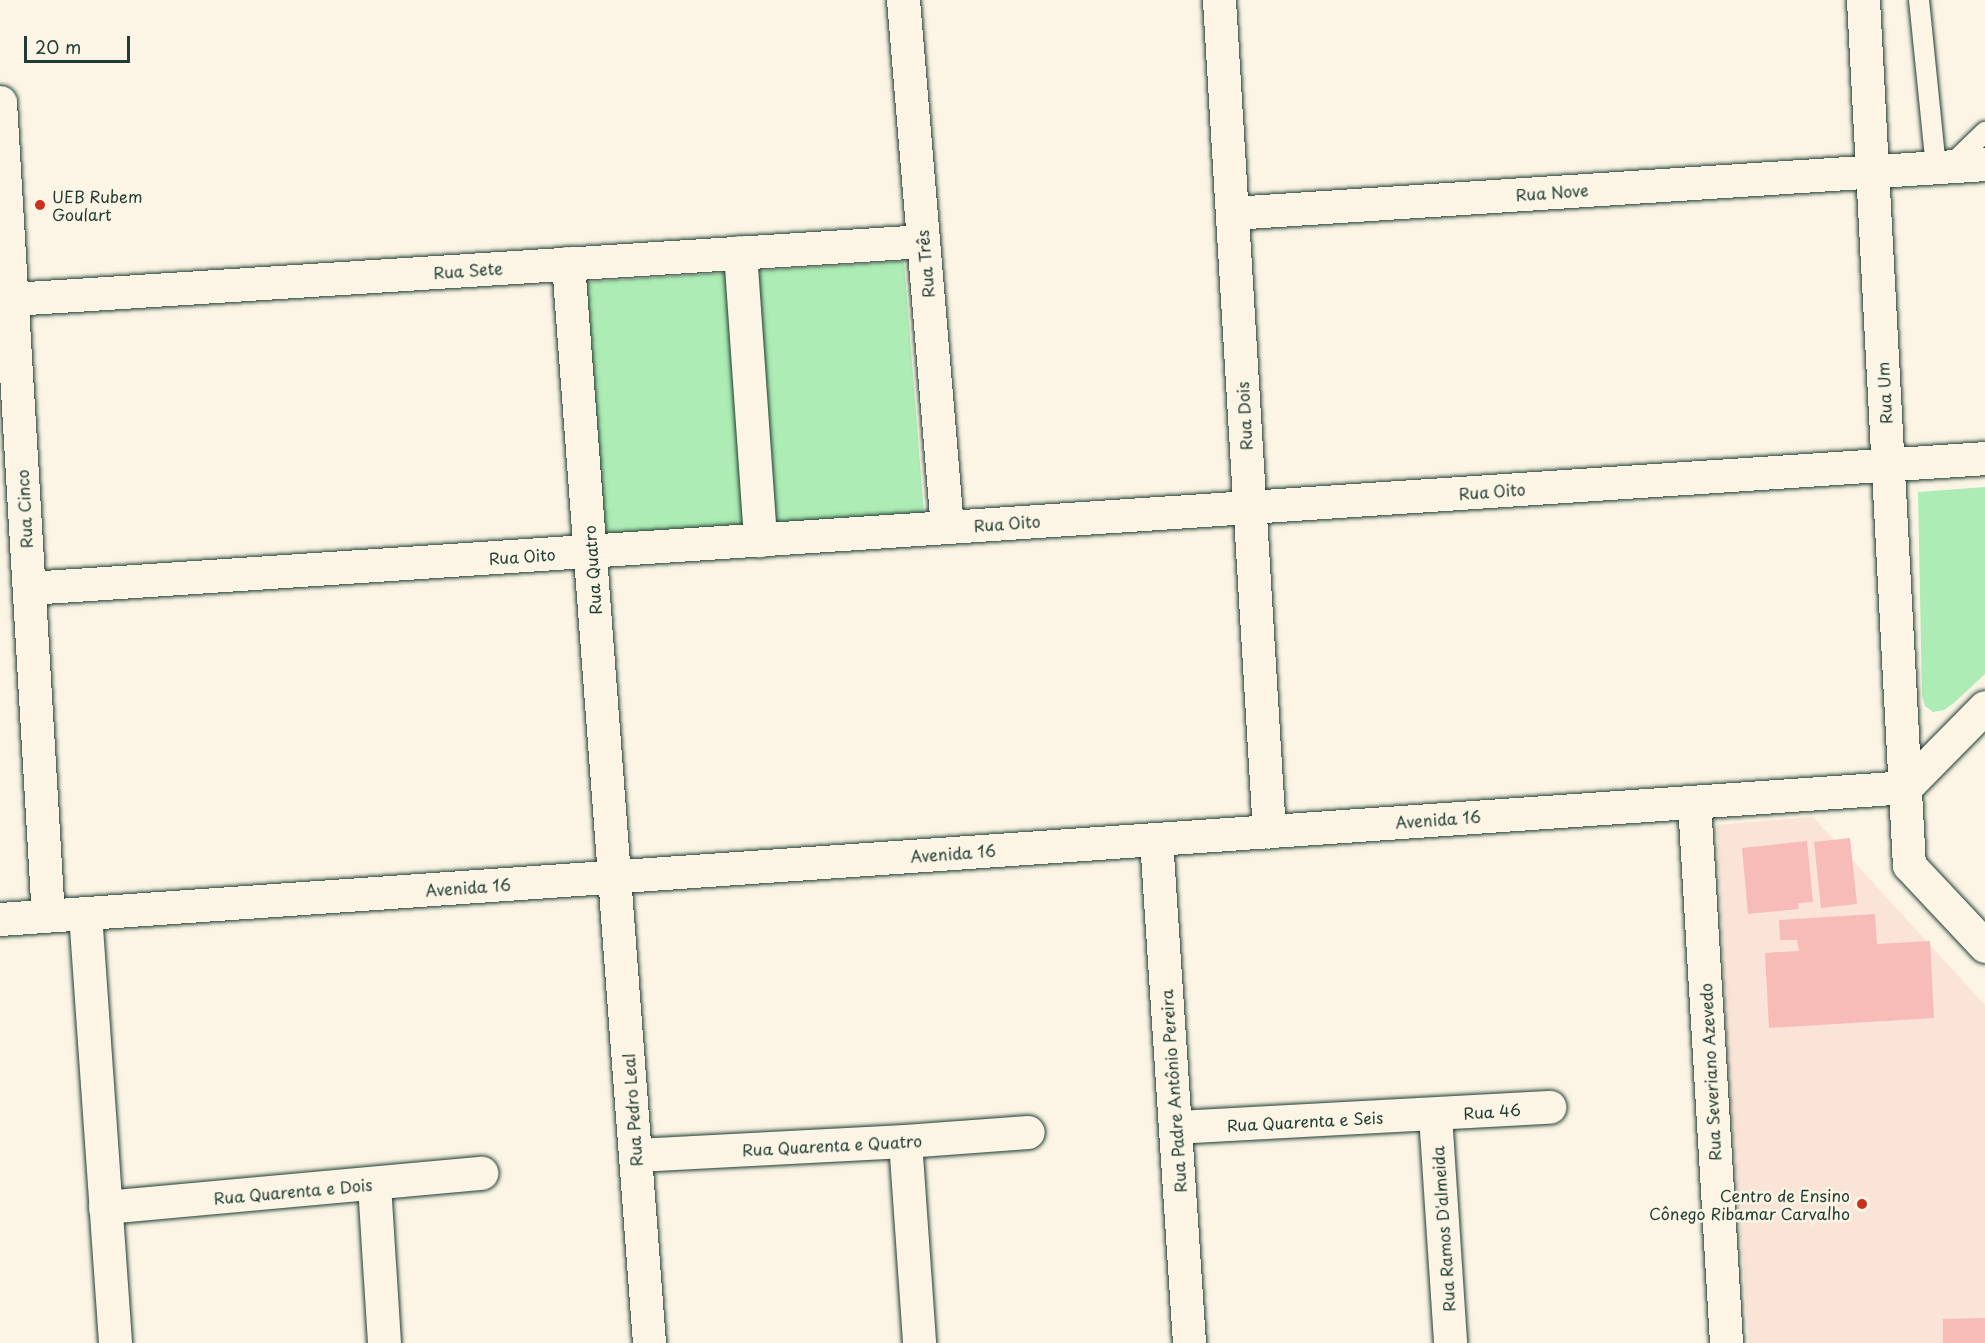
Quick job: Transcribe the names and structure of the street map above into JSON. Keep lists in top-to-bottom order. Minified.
{"streets":{"street":["Rua Nove","Rua Três","Rua Sete","Rua Um","Rua Dois","Rua Oito","Rua Cinco","Rua Quatro","Avenida 16","Rua Severiano Azevedo","Rua Padre Antônio Pereira","Rua Pedro Leal","Rua 46","Rua Quarenta e Seis","Rua Quarenta e Quatro","Rua Quarenta e Dois","Rua Ramos D'almeida"]},"crossings":[["Rua Nove","Rua Um"],["Rua Nove","Rua Dois"],["Rua Três","Rua Sete"],["Rua Três","Rua Oito"],["Rua Sete","Rua Cinco"],["Rua Sete","Rua Quatro"],["Rua Um","Rua Oito"],["Rua Um","Avenida 16"],["Rua Dois","Rua Oito"],["Rua Dois","Avenida 16"],["Rua Oito","Rua Cinco"],["Rua Oito","Rua Quatro"],["Rua Cinco","Avenida 16"],["Rua Quatro","Avenida 16"],["Rua Quatro","Rua Pedro Leal"],["Avenida 16","Rua Severiano Azevedo"],["Avenida 16","Rua Padre Antônio Pereira"],["Avenida 16","Rua Pedro Leal"],["Rua Padre Antônio Pereira","Rua Quarenta e Seis"],["Rua Pedro Leal","Rua Quarenta e Quatro"],["Rua 46","Rua Quarenta e Seis"],["Rua 46","Rua Ramos D'almeida"],["Rua Quarenta e Seis","Rua Ramos D'almeida"]],"places":["UEB Rubem Goulart","Centro de Ensino Cônego Ribamar Carvalho"],"scale_bar":"20 m"}
